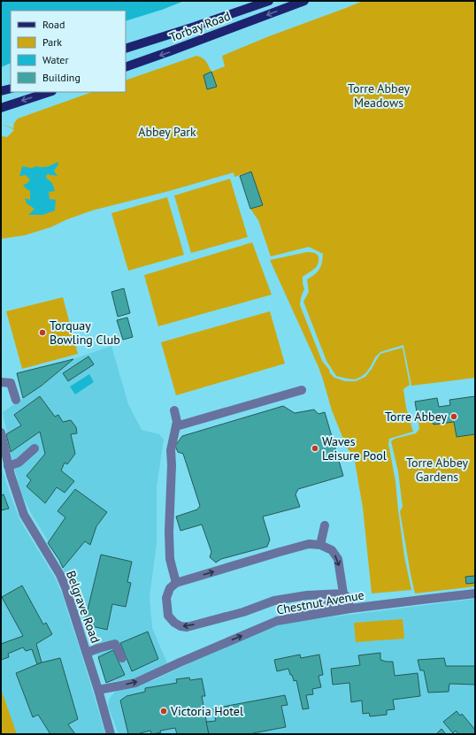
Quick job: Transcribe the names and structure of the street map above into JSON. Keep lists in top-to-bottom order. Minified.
{"streets":{"main road":["Torbay Road"],"street":["Chestnut Avenue","Belgrave Road"]},"crossings":[["Chestnut Avenue","Belgrave Road"]],"parks":["Torre Abbey Meadows","Abbey Park","Torre Abbey Gardens"],"places":["Torquay Bowling Club","Torre Abbey","Waves Leisure Pool","Victoria Hotel"],"legend":["Road","Park","Water","Building"]}
